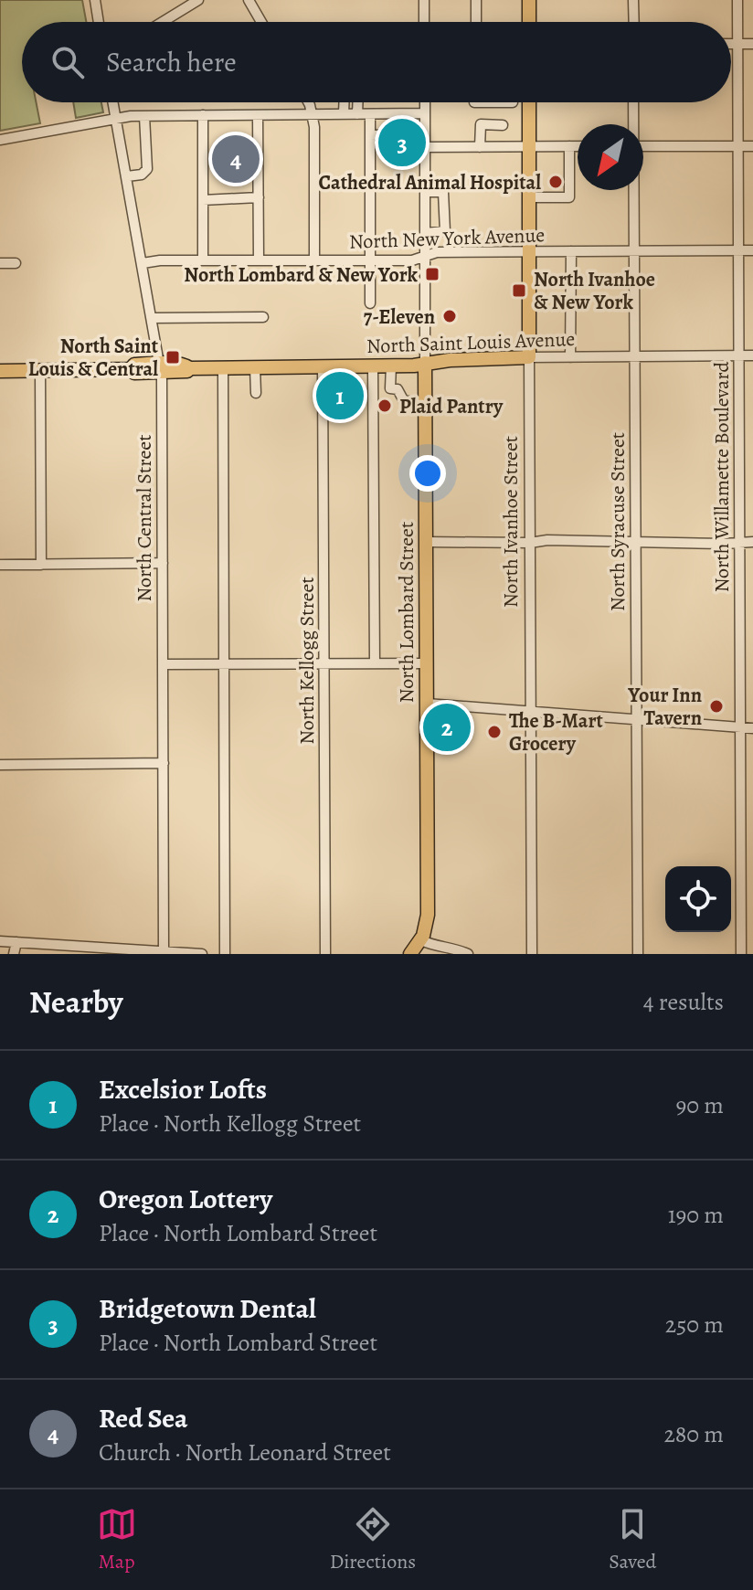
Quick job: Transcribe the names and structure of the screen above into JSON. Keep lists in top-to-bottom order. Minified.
{"streets":{"main road":["North Saint Louis Avenue","North Ivanhoe Street","North Lombard Street"],"street":["North New York Avenue","North Willamette Boulevard","North Central Street","North Syracuse Street","North Kellogg Street"]},"crossings":[["North New York Avenue","North Willamette Boulevard"],["North New York Avenue","North Central Street"],["North New York Avenue","North Ivanhoe Street"],["North New York Avenue","North Syracuse Street"],["North New York Avenue","North Lombard Street"],["North Saint Louis Avenue","North Willamette Boulevard"],["North Saint Louis Avenue","North Central Street"],["North Saint Louis Avenue","North Ivanhoe Street"],["North Saint Louis Avenue","North Syracuse Street"],["North Saint Louis Avenue","North Lombard Street"],["North Saint Louis Avenue","North Kellogg Street"]],"places":{"other":["Cathedral Animal Hospital","7-Eleven","Plaid Pantry","Your Inn Tavern","The B-Mart Grocery"],"transit":["North Lombard & New York","North Ivanhoe & New York","North Saint Louis & Central"]},"north":"bottom left","page":{"search":"Search here","pins":["3","4","1","2"],"heading":["Nearby","4 results"],"list":[{"mark":"1","name":"Excelsior Lofts","note":"Place · North Kellogg Street","value":"90 m"},{"mark":"2","name":"Oregon Lottery","note":"Place · North Lombard Street","value":"190 m"},{"mark":"3","name":"Bridgetown Dental","note":"Place · North Lombard Street","value":"250 m"},{"mark":"4","name":"Red Sea","note":"Church · North Leonard Street","value":"280 m"}],"nav":["Map","Directions","Saved"]}}
